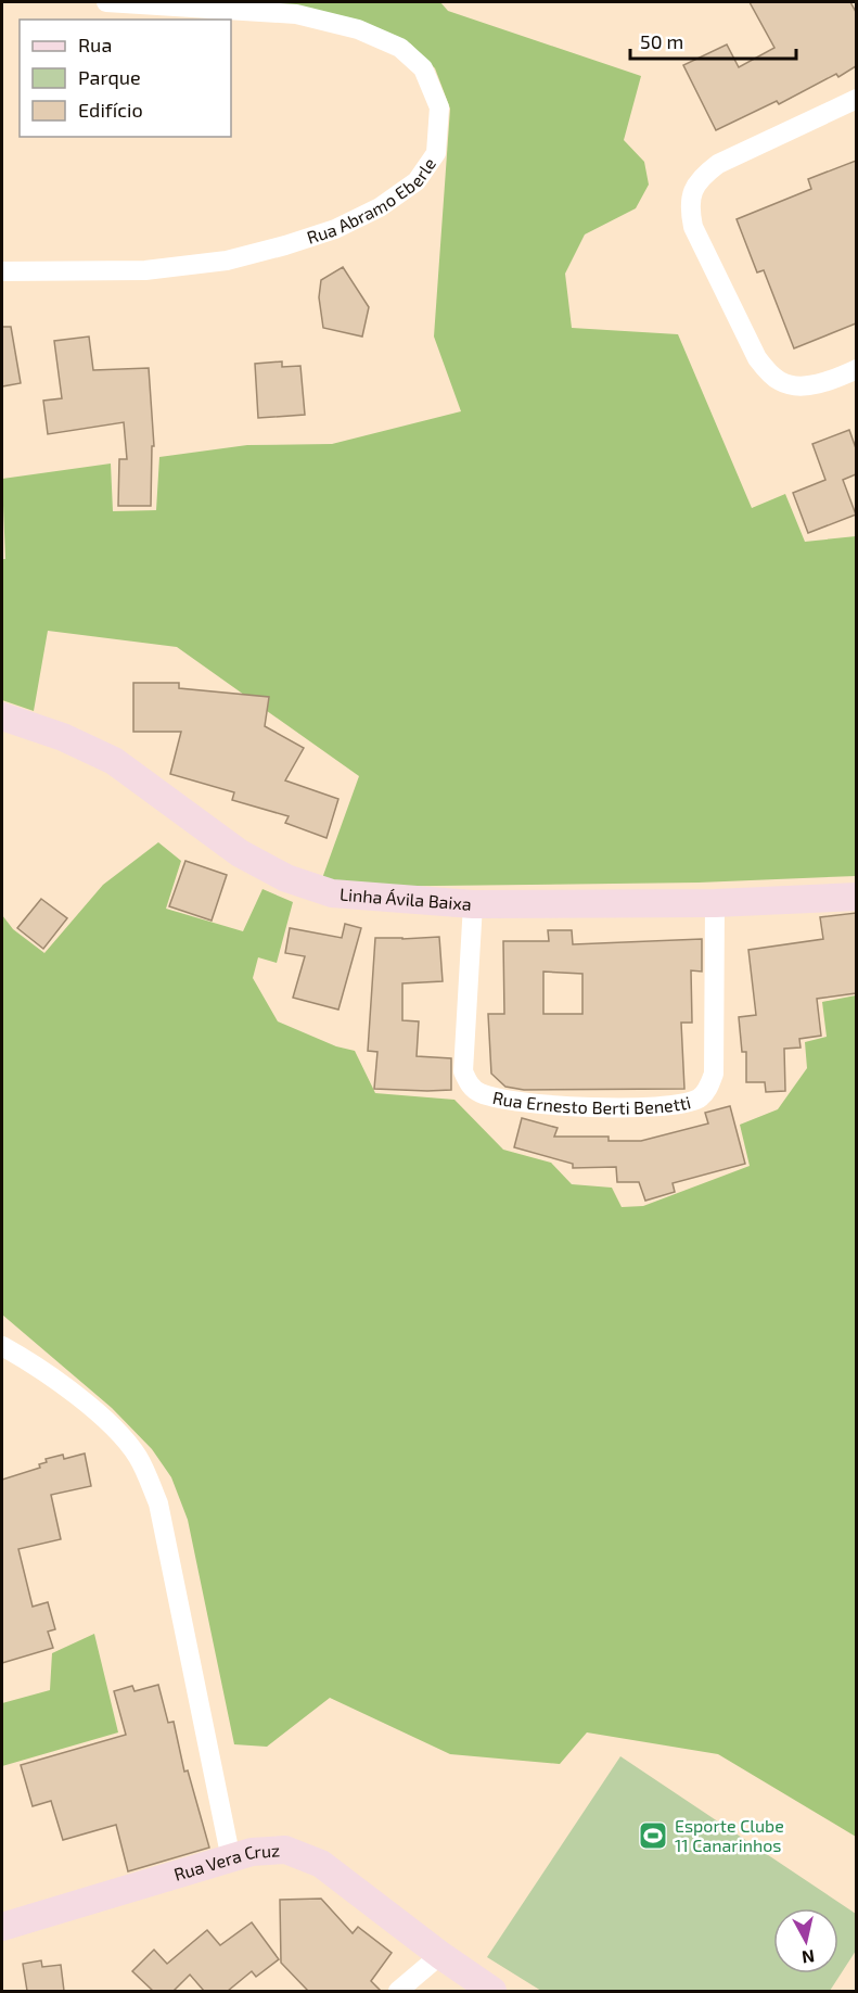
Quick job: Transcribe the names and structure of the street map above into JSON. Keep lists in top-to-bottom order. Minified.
{"streets":{"street":["Rua Abramo Eberle","Linha Ávila Baixa","Rua Ernesto Berti Benetti","Rua Vera Cruz"]},"crossings":[["Linha Ávila Baixa","Rua Ernesto Berti Benetti"]],"places":{"sports":["Esporte Clube 11 Canarinhos"]},"legend":["Rua","Parque","Edifício"],"scale_bar":"50 m","north":"bottom"}
